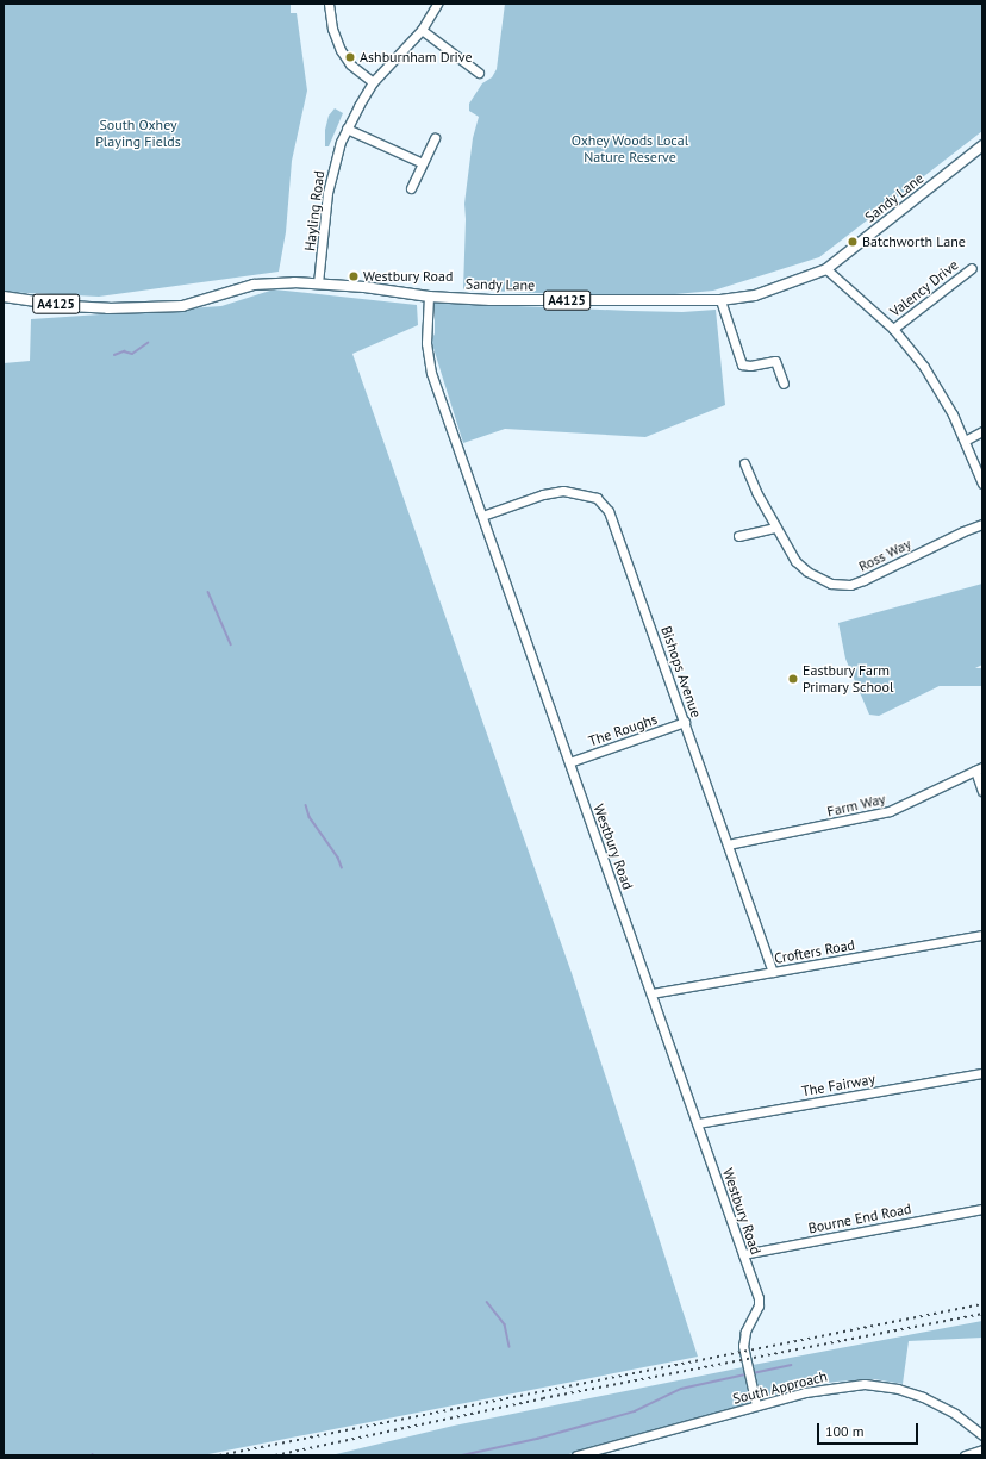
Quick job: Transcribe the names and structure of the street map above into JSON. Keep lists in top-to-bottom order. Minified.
{"streets":{"main road":["Sandy Lane","A4125"],"street":["Hayling Road","Valency Drive","Ross Way","Bishops Avenue","The Roughs","Farm Way","Westbury Road","Crofters Road","The Fairway","Bourne End Road","South Approach"]},"crossings":[["Sandy Lane","Hayling Road"],["Sandy Lane","Westbury Road"],["Bishops Avenue","The Roughs"],["Bishops Avenue","Farm Way"],["Bishops Avenue","Westbury Road"],["Bishops Avenue","Crofters Road"],["The Roughs","Westbury Road"],["Westbury Road","Crofters Road"],["Westbury Road","The Fairway"],["Westbury Road","Bourne End Road"],["Westbury Road","South Approach"]],"parks":["South Oxhey Playing Fields","Oxhey Woods Local Nature Reserve"],"places":["Ashburnham Drive","Batchworth Lane","Westbury Road","Eastbury Farm Primary School"],"scale_bar":"100 m"}
